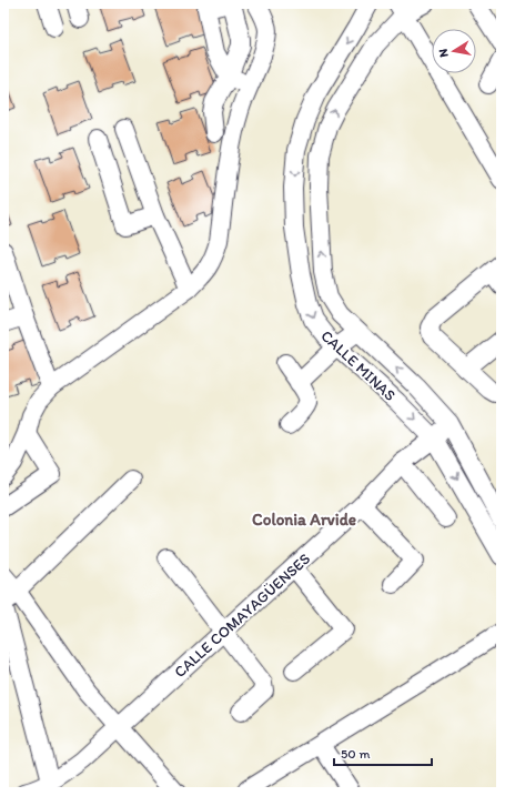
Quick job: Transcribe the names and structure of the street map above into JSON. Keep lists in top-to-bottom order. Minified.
{"streets":{"street":["CALLE MINAS","CALLE COMAYAGÜENSES"]},"crossings":[["CALLE MINAS","CALLE COMAYAGÜENSES"]],"districts":["Colonia Arvide"],"scale_bar":"50 m","north":"left"}
